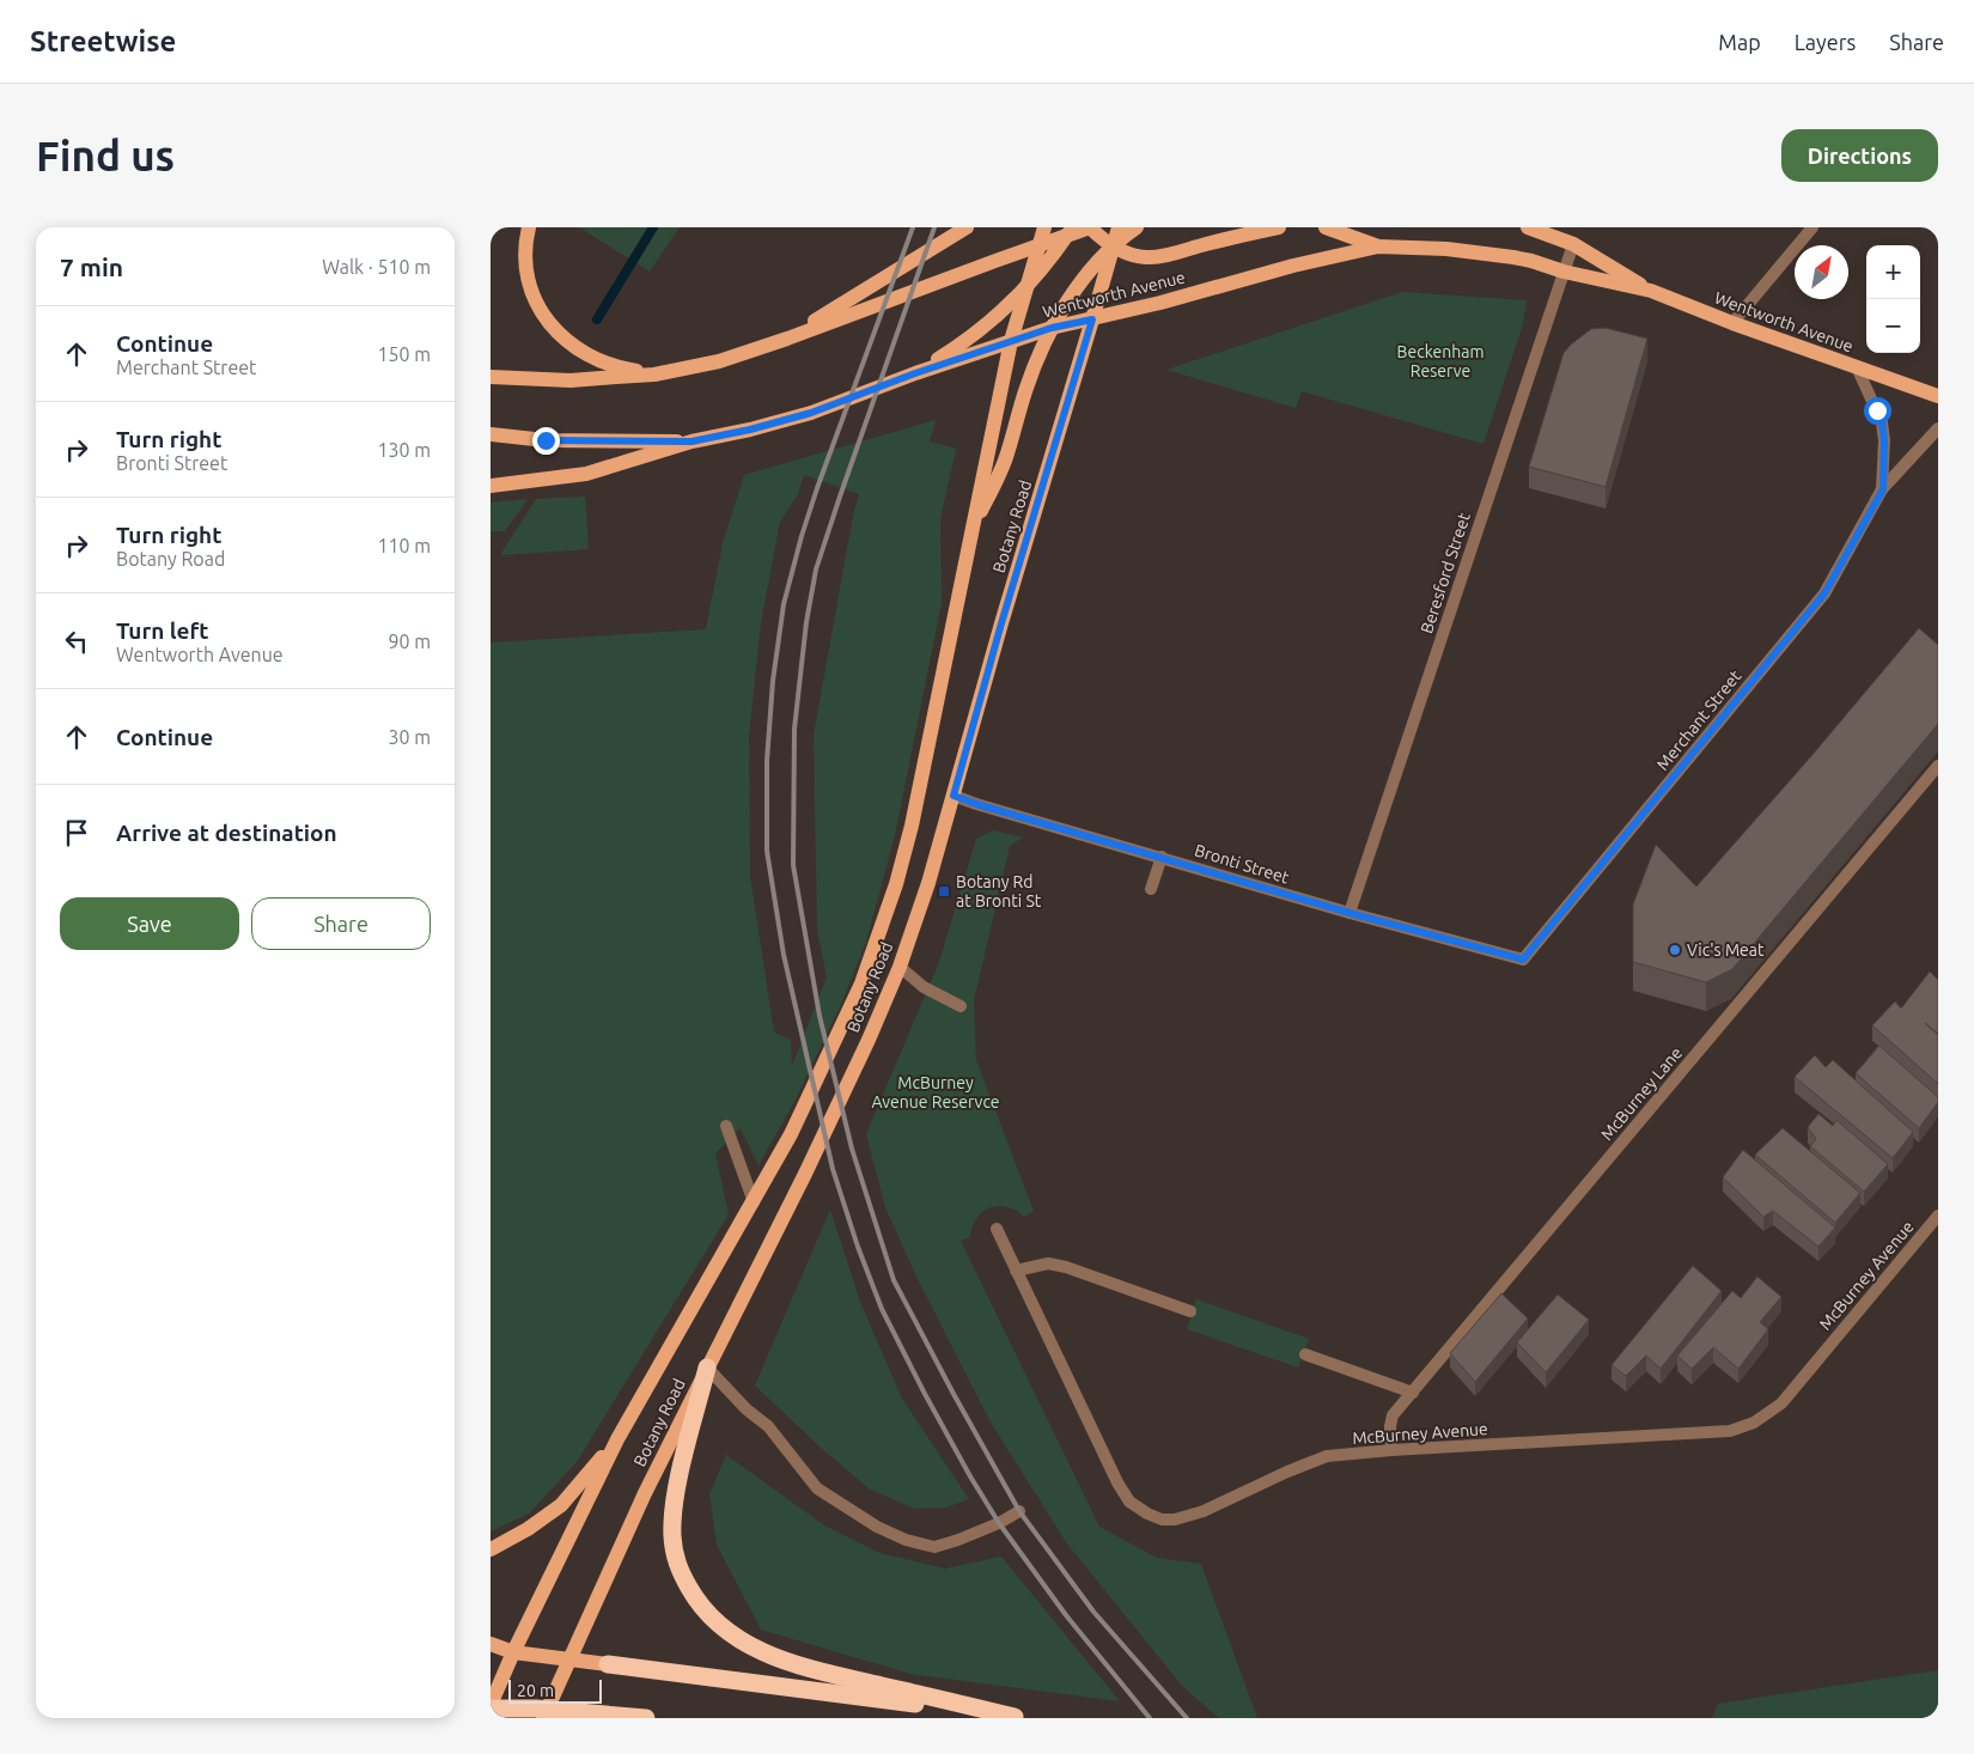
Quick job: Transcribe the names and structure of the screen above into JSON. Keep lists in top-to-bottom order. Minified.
{"streets":{"main road":["Wentworth Avenue","Botany Road"],"street":["Beresford Street","Merchant Street","Bronti Street","McBurney Lane","McBurney Avenue"]},"crossings":[["Wentworth Avenue","Botany Road"],["Wentworth Avenue","Beresford Street"],["Wentworth Avenue","Merchant Street"],["Botany Road","Bronti Street"],["Beresford Street","Bronti Street"],["Merchant Street","Bronti Street"],["McBurney Lane","McBurney Avenue"]],"parks":["Beckenham Reserve","McBurney Avenue Reservce"],"places":{"transit":["Botany Rd at Bronti St"],"other":["Vic's Meat"]},"scale_bar":"20 m","north":"top right","page":{"header":"Streetwise","nav":["Map","Layers","Share"],"buttons":["Directions",["Save","Share"]],"title":"Find us","heading":["7 min","Walk · 510 m"],"map_buttons":["+","−"],"list":[["Continue","Merchant Street","150 m"],["Turn right","Bronti Street","130 m"],["Turn right","Botany Road","110 m"],["Turn left","Wentworth Avenue","90 m"],["Continue","30 m"],"Arrive at destination"],"scale":"20 m"}}
